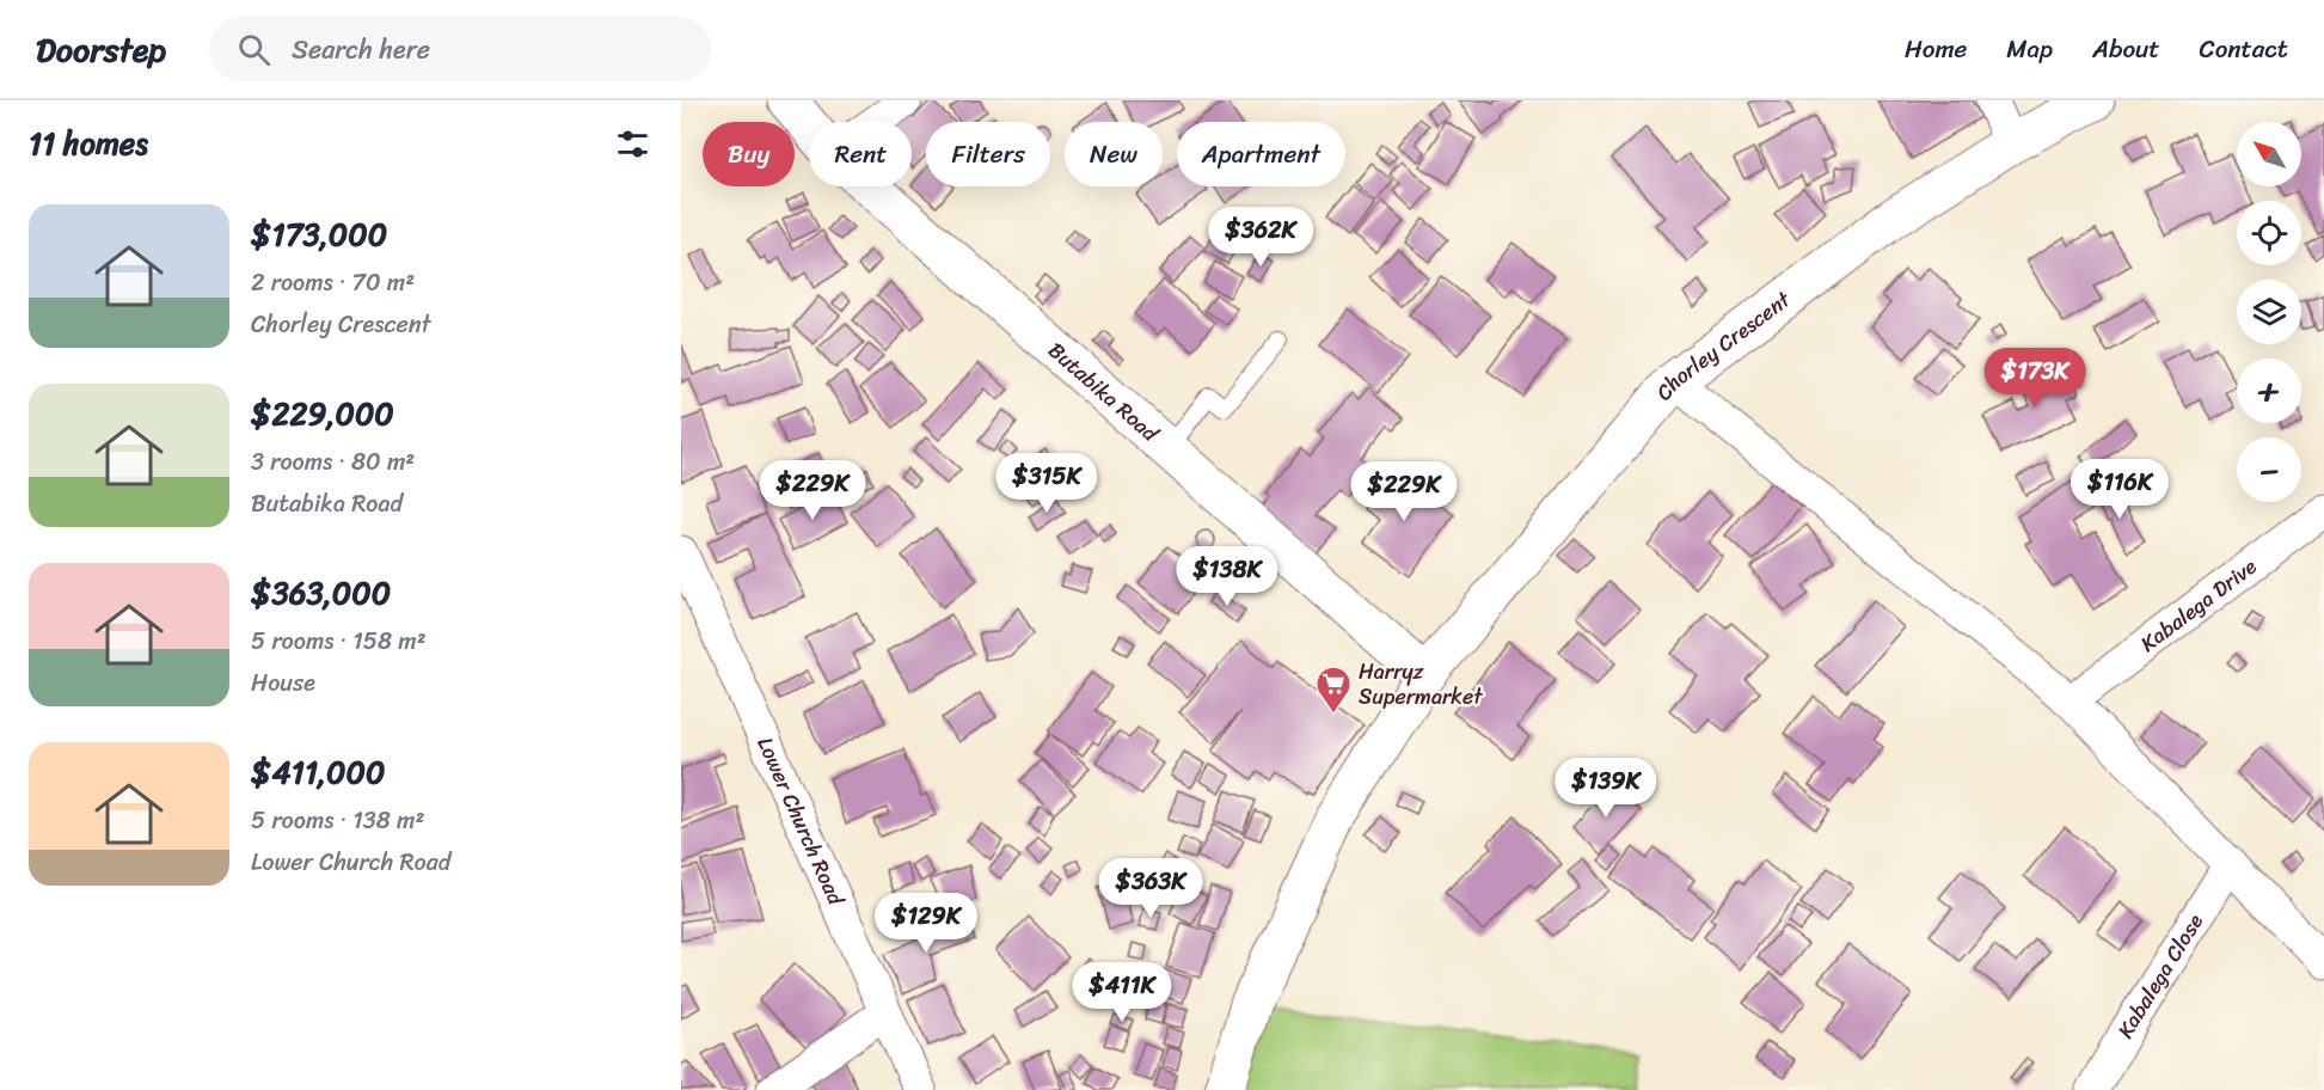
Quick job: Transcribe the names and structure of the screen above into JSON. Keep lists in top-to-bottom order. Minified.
{"streets":{"main road":["Chorley Crescent","Butabika Road"],"street":["Kabalega Drive","Lower Church Road","Kabalega Close"]},"crossings":[["Chorley Crescent","Butabika Road"]],"places":{"supermarket":["Harryz Supermarket"]},"north":"top left","page":{"header":"Doorstep","search":"Search here","nav":["Home","Map","About","Contact"],"heading":"11 homes","map_buttons":["+","−"],"chip":["Buy","Rent","Filters","New","Apartment"],"list":[{"name":"$173,000","note":"2 rooms · 70 m² · Chorley Crescent"},{"name":"$229,000","note":"3 rooms · 80 m² · Butabika Road"},{"name":"$363,000","note":"5 rooms · 158 m² · House"},{"name":"$411,000","note":"5 rooms · 138 m² · Lower Church Road"}],"price":["$362K","$173K","$315K","$116K","$229K","$229K","$138K","$139K","$363K","$129K","$411K"]}}
